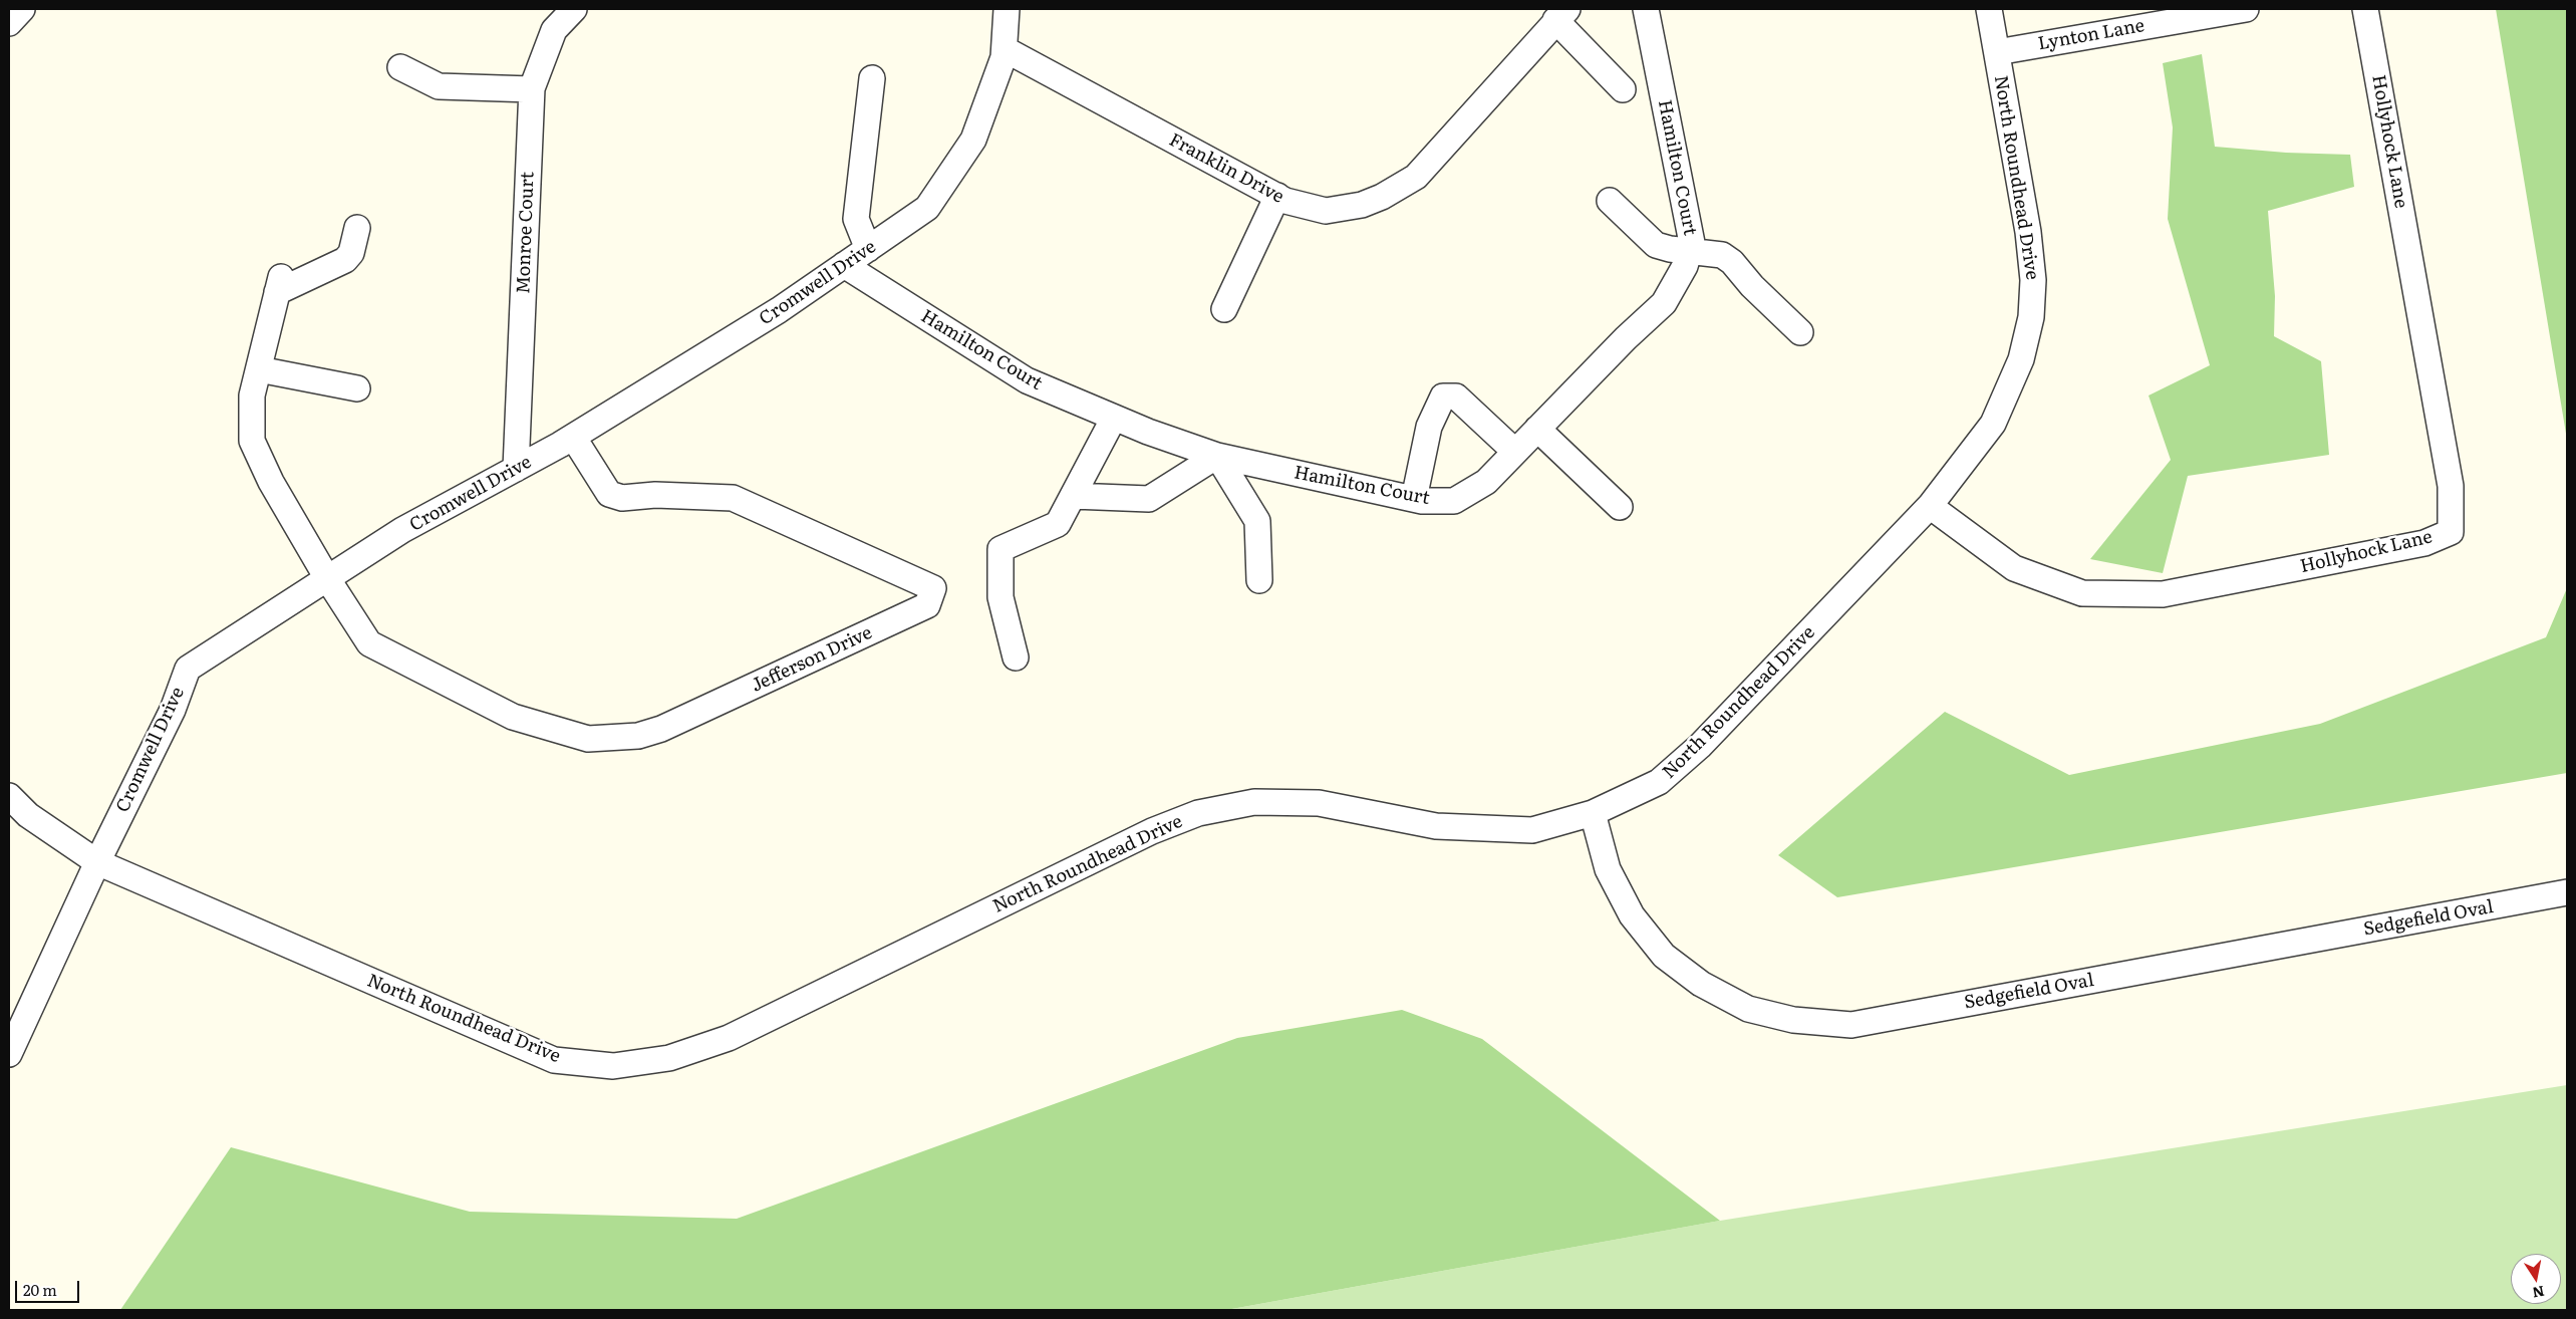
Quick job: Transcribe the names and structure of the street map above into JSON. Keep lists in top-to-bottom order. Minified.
{"streets":{"street":["Lynton Lane","Hollyhock Lane","Hamilton Court","Franklin Drive","North Roundhead Drive","Monroe Court","Cromwell Drive","Jefferson Drive","Sedgefield Oval"]},"crossings":[["Lynton Lane","North Roundhead Drive"],["Hollyhock Lane","North Roundhead Drive"],["Hamilton Court","Cromwell Drive"],["Franklin Drive","Cromwell Drive"],["North Roundhead Drive","Cromwell Drive"],["North Roundhead Drive","Sedgefield Oval"],["Monroe Court","Cromwell Drive"],["Cromwell Drive","Jefferson Drive"]],"scale_bar":"20 m","north":"bottom"}
